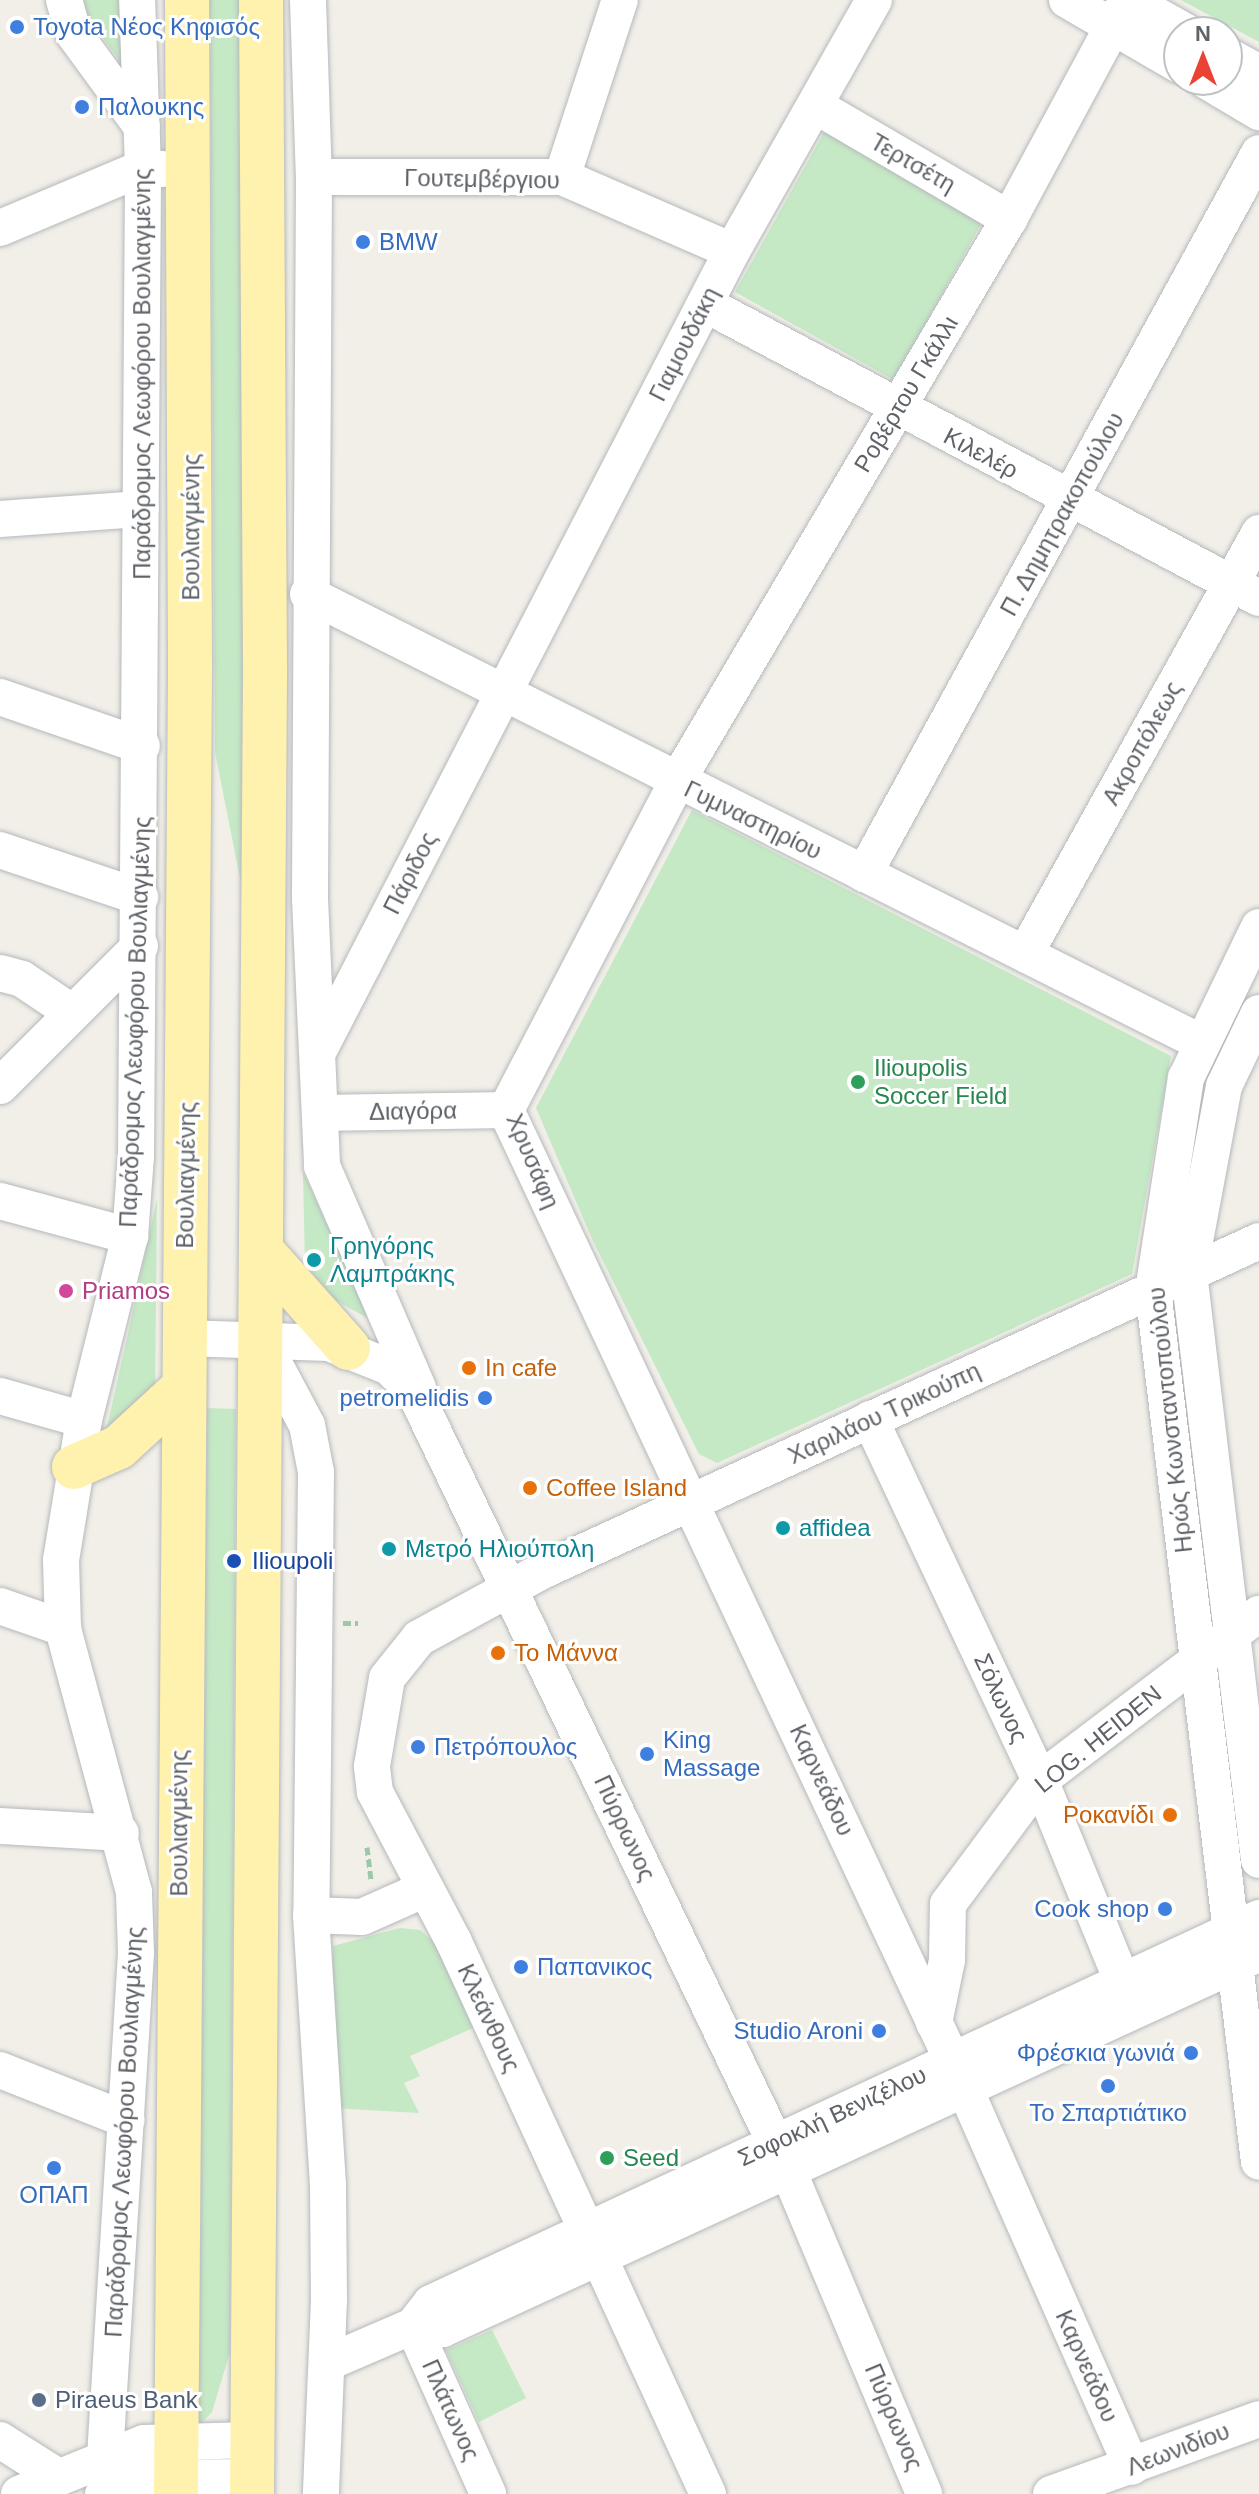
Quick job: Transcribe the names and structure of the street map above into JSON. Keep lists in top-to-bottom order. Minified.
{"streets":{"main road":["Βουλιαγμένης"],"street":["Τερτσέτη","Γουτεμβέργιου","Γιαμουδάκη","Παράδρομος Λεωφόρου Βουλιαγμένης","Ροβέρτου Γκάλλι","Κιλελέρ","Π. Δημητρακοπούλου","Ακροπόλεως","Γυμναστηρίου","Πάριδος","Διαγόρα","Χρυσάφη","Χαριλάου Τρικούπη","Ηρώς Κωνσταντοπούλου","Σόλωνος","LOG. HEIDEN","Καρνεάδου","Πύρρωνος","Κλεάνθους","Σοφοκλή Βενιζέλου","Πλάτωνος","Λεωνιδίου"]},"crossings":[["Τερτσέτη","Γιαμουδάκη"],["Τερτσέτη","Ροβέρτου Γκάλλι"],["Γουτεμβέργιου","Γιαμουδάκη"],["Γιαμουδάκη","Κιλελέρ"],["Γιαμουδάκη","Γυμναστηρίου"],["Γιαμουδάκη","Πάριδος"],["Ροβέρτου Γκάλλι","Κιλελέρ"],["Ροβέρτου Γκάλλι","Γυμναστηρίου"],["Ροβέρτου Γκάλλι","Χρυσάφη"],["Κιλελέρ","Π. Δημητρακοπούλου"],["Κιλελέρ","Ακροπόλεως"],["Π. Δημητρακοπούλου","Γυμναστηρίου"],["Βουλιαγμένης","Πύρρωνος"],["Ακροπόλεως","Γυμναστηρίου"],["Γυμναστηρίου","Πάριδος"],["Γυμναστηρίου","Χρυσάφη"],["Γυμναστηρίου","Ηρώς Κωνσταντοπούλου"],["Διαγόρα","Χρυσάφη"],["Χρυσάφη","Χαριλάου Τρικούπη"],["Χρυσάφη","Καρνεάδου"],["Χαριλάου Τρικούπη","Ηρώς Κωνσταντοπούλου"],["Χαριλάου Τρικούπη","Σόλωνος"],["Χαριλάου Τρικούπη","Καρνεάδου"],["Χαριλάου Τρικούπη","Πύρρωνος"],["Χαριλάου Τρικούπη","Κλεάνθους"],["Ηρώς Κωνσταντοπούλου","LOG. HEIDEN"],["Ηρώς Κωνσταντοπούλου","Σοφοκλή Βενιζέλου"],["Σόλωνος","LOG. HEIDEN"],["Σόλωνος","Σοφοκλή Βενιζέλου"],["LOG. HEIDEN","Καρνεάδου"],["Καρνεάδου","Σοφοκλή Βενιζέλου"],["Καρνεάδου","Λεωνιδίου"],["Πύρρωνος","Κλεάνθους"],["Πύρρωνος","Σοφοκλή Βενιζέλου"],["Κλεάνθους","Σοφοκλή Βενιζέλου"],["Σοφοκλή Βενιζέλου","Πλάτωνος"]],"places":["Toyota Νέος Κηφισός","Παλουκης","BMW","Ilioupolis Soccer Field","Γρηγόρης Λαμπράκης","Priamos","In cafe","petromelidis","Coffee Island","affidea","Μετρό Ηλιούπολη","Ilioupoli","Το Μάννα","Πετρόπουλος","King Massage","Ροκανίδι","Cook shop","Παπανικος","Studio Aroni","Φρέσκια γωνιά","Το Σπαρτιάτικο","Seed","ΟΠΑΠ","Piraeus Bank"],"north":"top"}
